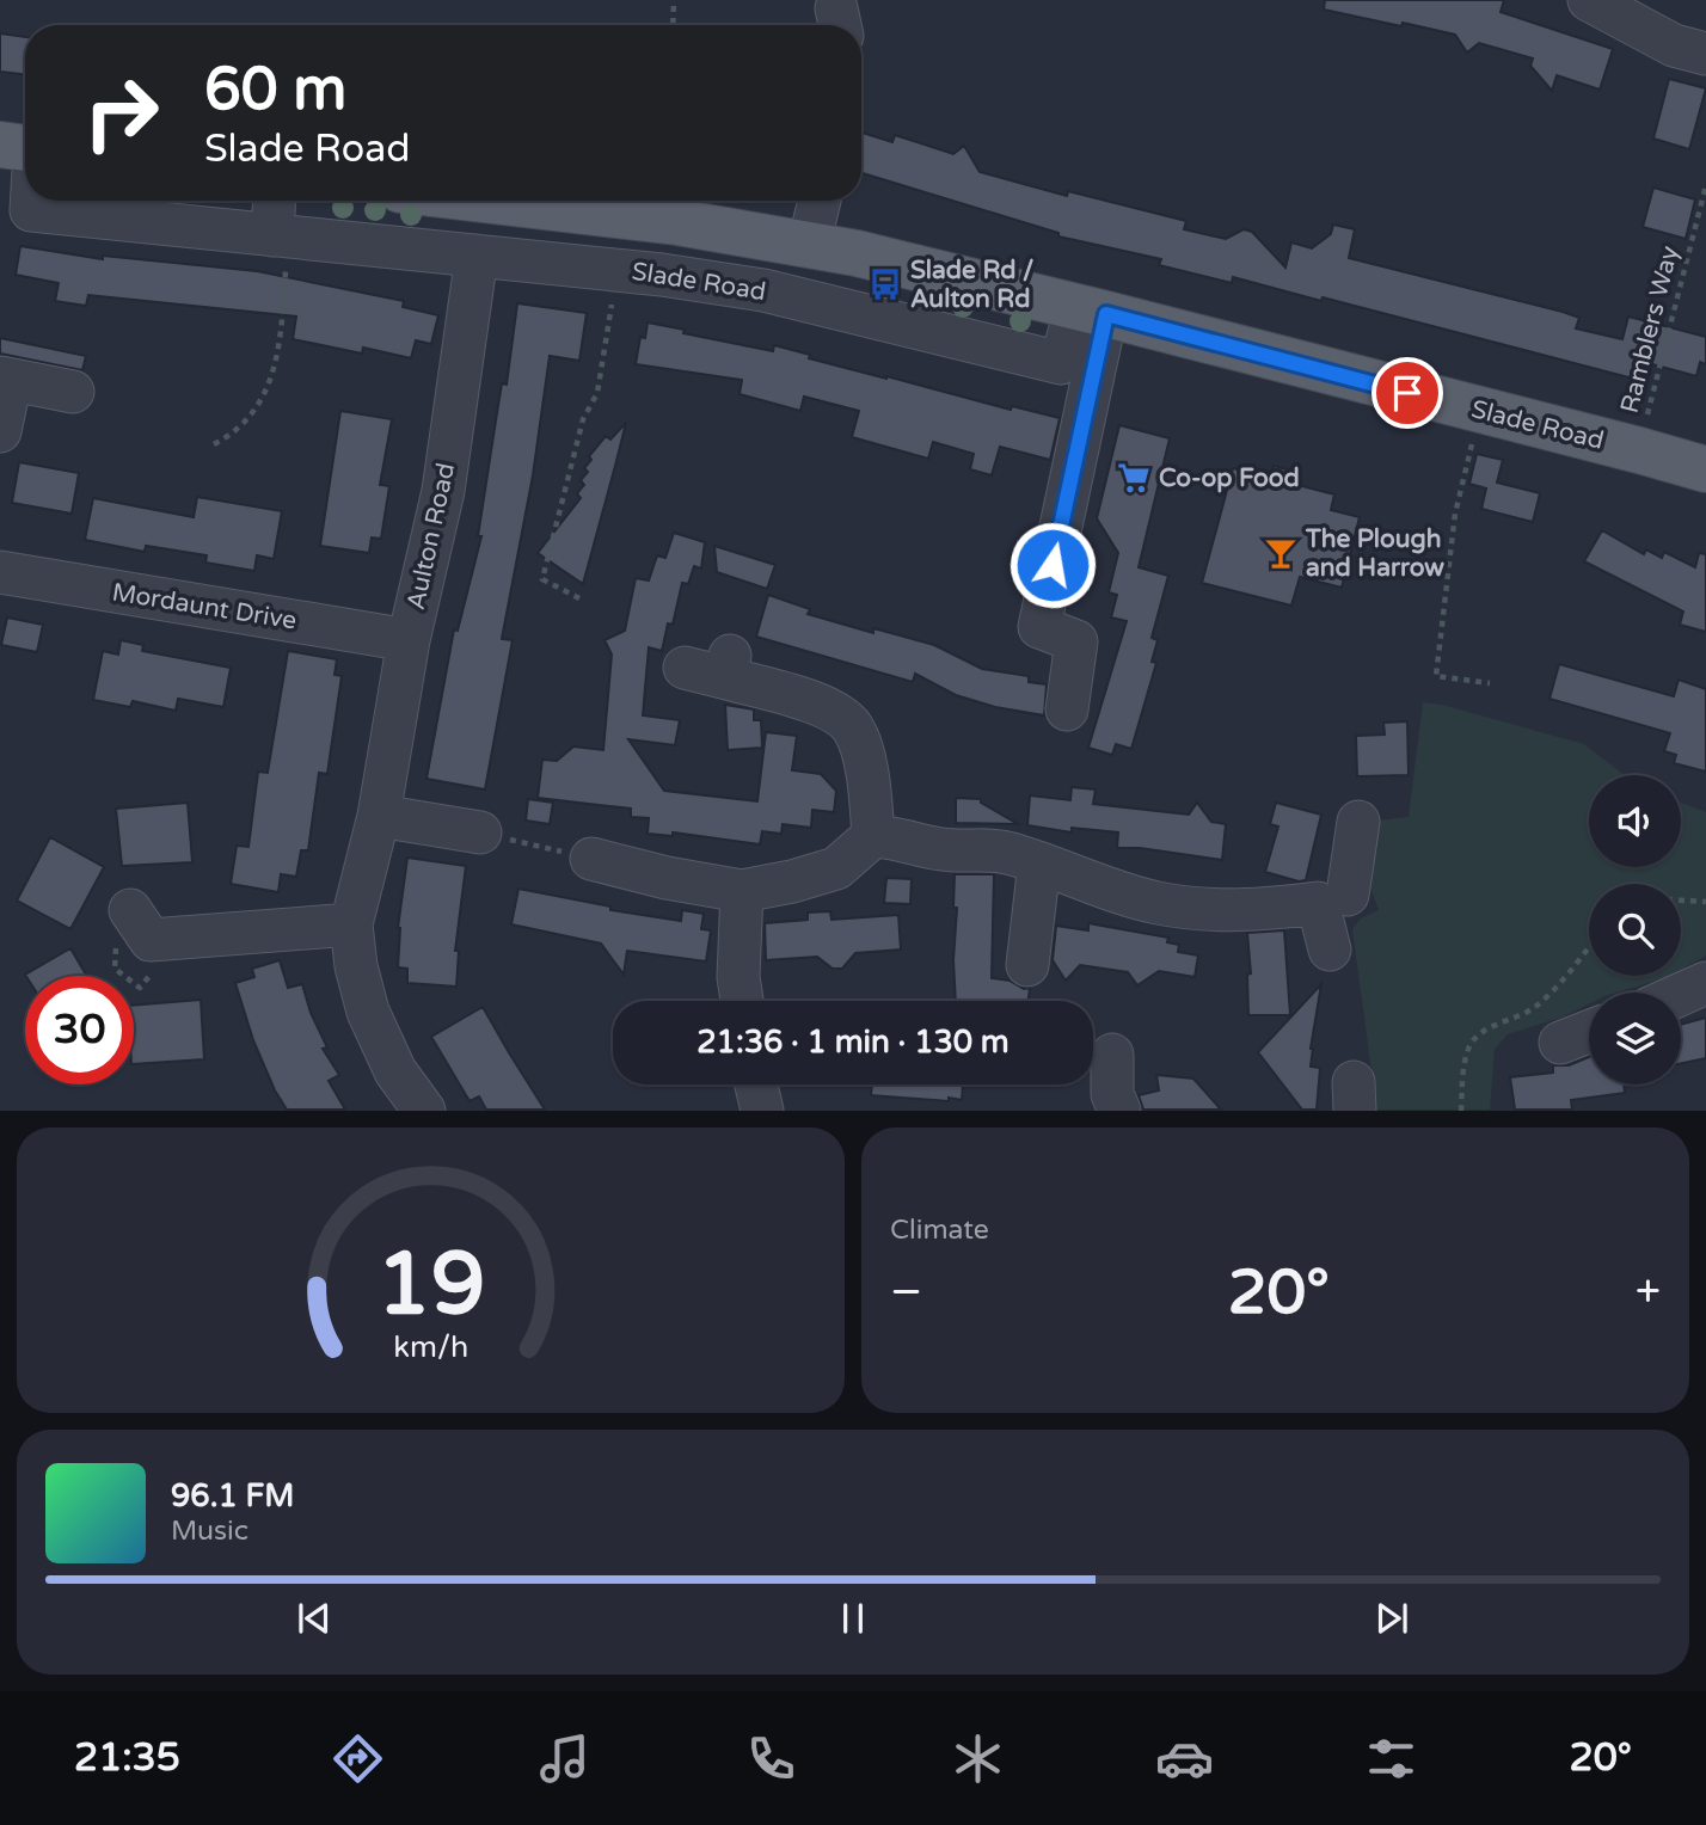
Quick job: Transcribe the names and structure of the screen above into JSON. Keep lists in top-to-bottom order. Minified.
{"streets":{"main road":["Slade Road"],"street":["Aulton Road","Mordaunt Drive"],"path":["Ramblers Way"]},"crossings":[["Slade Road","Ramblers Way"],["Slade Road","Aulton Road"],["Aulton Road","Mordaunt Drive"]],"places":{"bus stop":["Slade Rd / Aulton Rd"],"supermarket":["Co-op Food"],"bar":["The Plough and Harrow"]},"page":{"turn":["60 m","Slade Road"],"limit":"30","trip":"21:36 · 1 min · 130 m","tile":"Climate","heat":["−","20°","+"],"song":["96.1 FM","Music"],"tabs":["21:35","20°"],"gauge":["19","km/h"]}}
